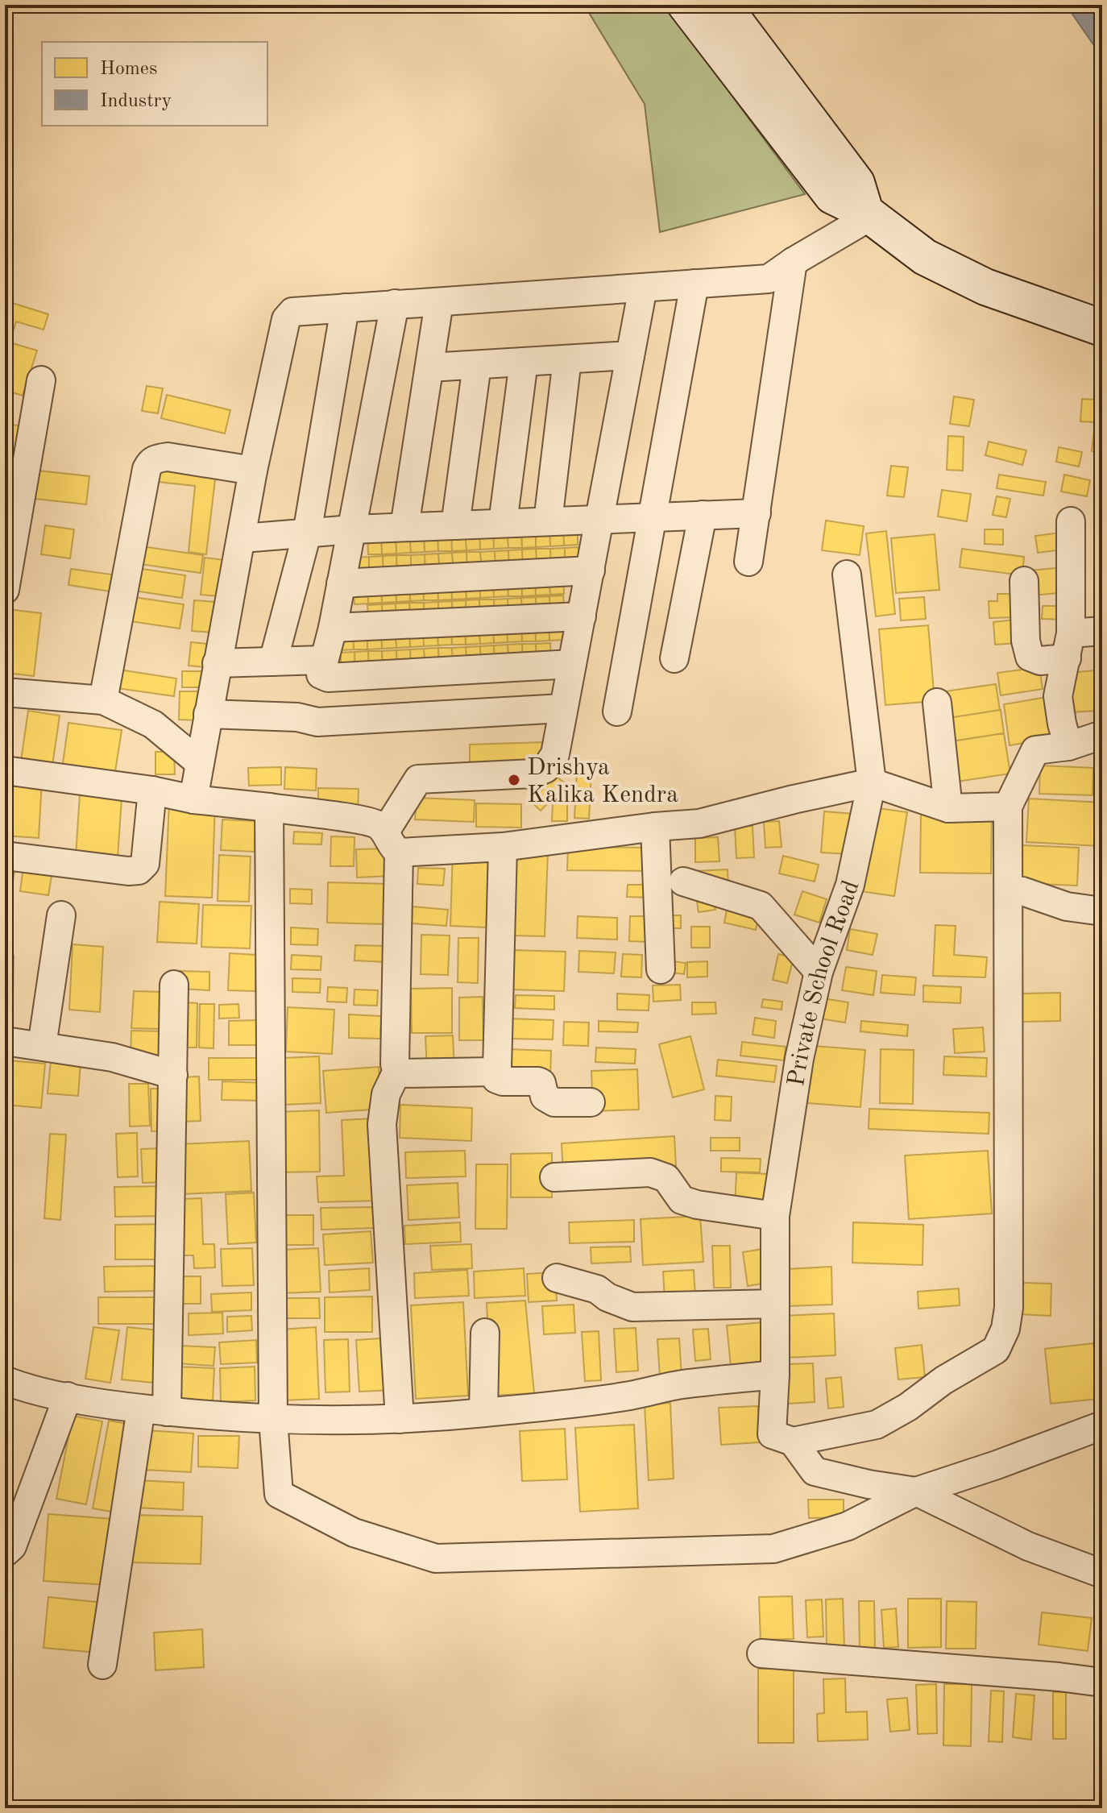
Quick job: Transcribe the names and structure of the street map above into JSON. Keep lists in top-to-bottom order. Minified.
{"streets":{"street":["Private School Road"]},"places":["Drishya Kalika Kendra"],"legend":["Homes","Industry"]}
